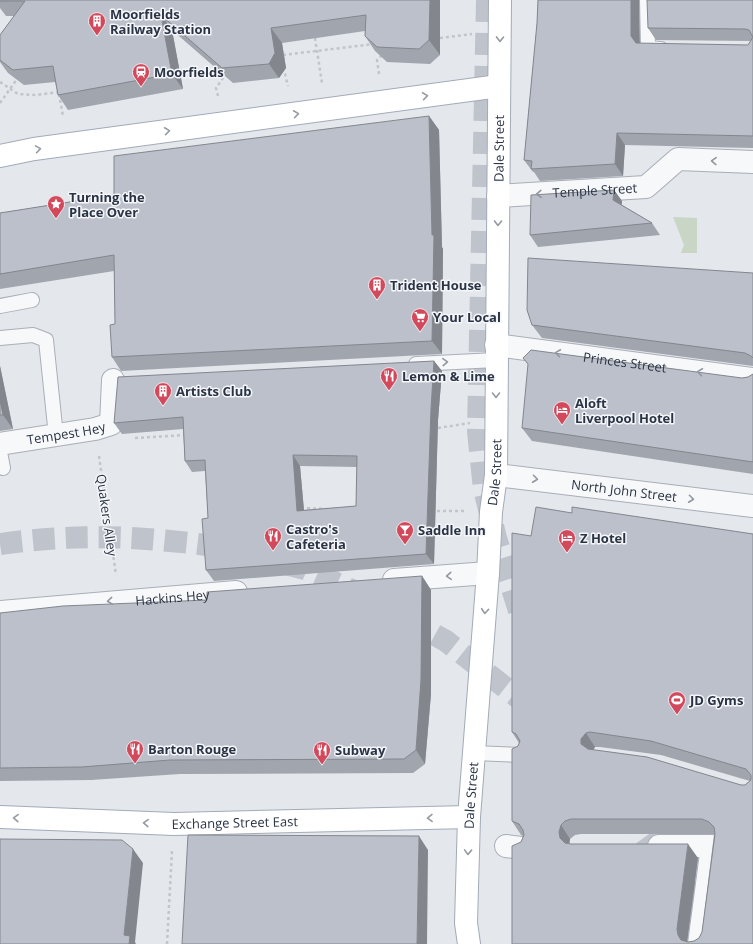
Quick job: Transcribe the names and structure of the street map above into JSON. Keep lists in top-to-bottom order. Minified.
{"streets":{"main road":["Dale Street","Exchange Street East"],"street":["Temple Street","Princes Street","Tempest Hey","North John Street","Hackins Hey"],"path":["Quakers Alley"]},"crossings":[["Dale Street","Temple Street"],["Dale Street","Princes Street"],["Dale Street","North John Street"],["Dale Street","Exchange Street East"],["Tempest Hey","Quakers Alley"],["Quakers Alley","Hackins Hey"]],"one_way":["Dale Street","Temple Street","Princes Street","North John Street","Hackins Hey","Exchange Street East"],"places":{"building":["Moorfields Railway Station","Trident House","Artists Club"],"station":["Moorfields"],"place":["Turning the Place Over"],"supermarket":["Your Local"],"restaurant":["Lemon & Lime","Castro's Cafeteria","Barton Rouge","Subway"],"hotel":["Aloft Liverpool Hotel","Z Hotel"],"bar":["Saddle Inn"],"sports":["JD Gyms"]}}
